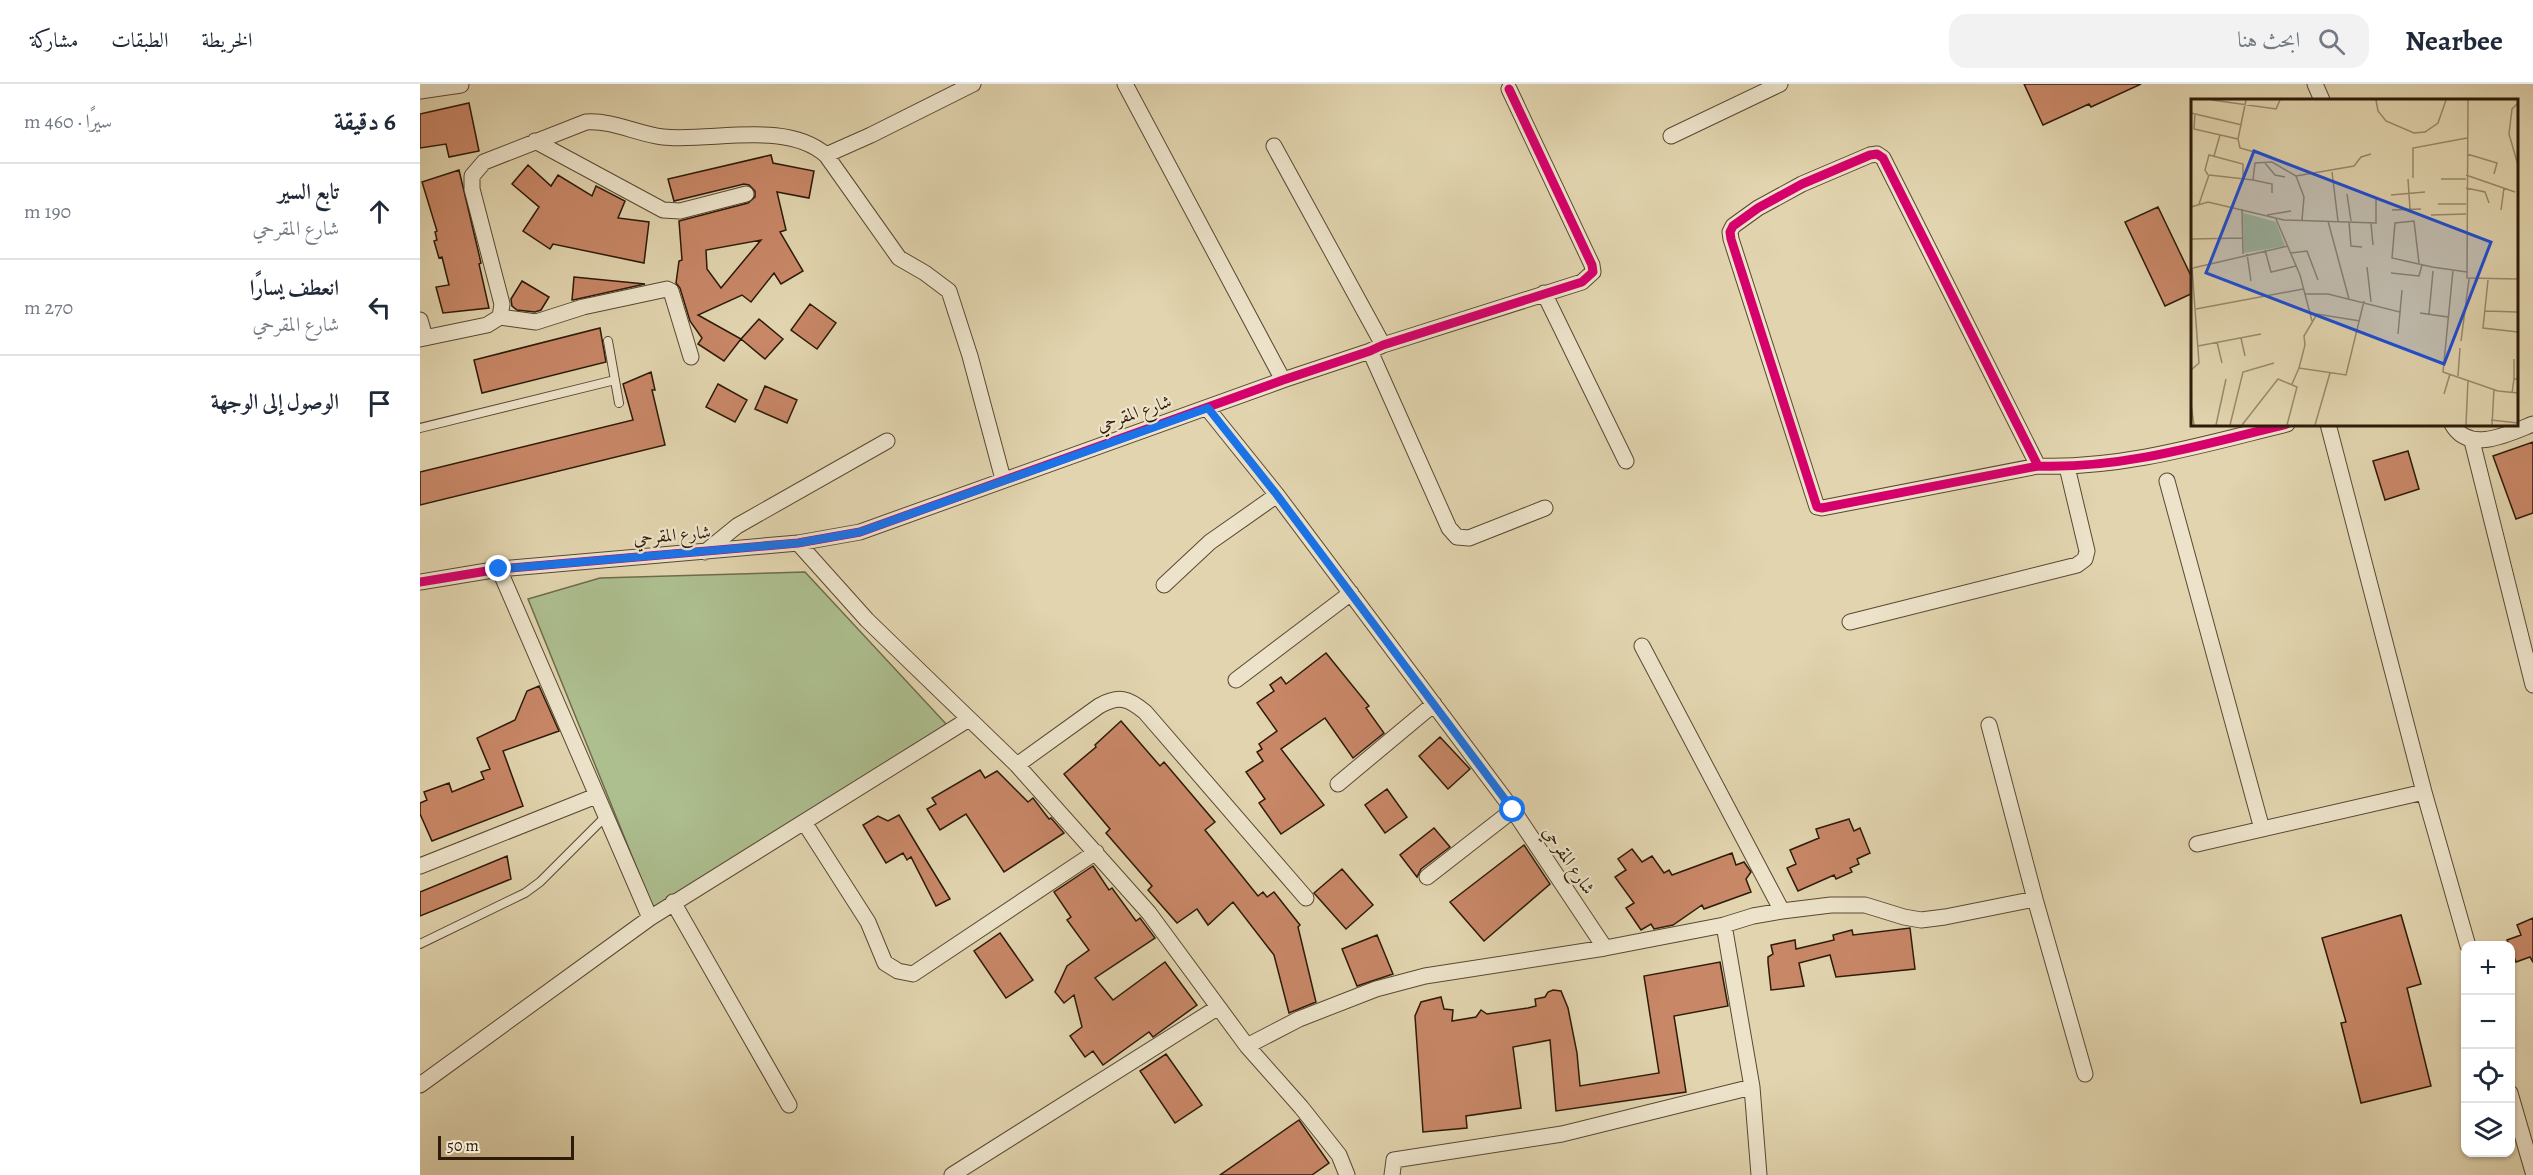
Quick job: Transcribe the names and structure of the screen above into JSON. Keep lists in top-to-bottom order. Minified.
{"streets":{"street":["شارع المقرحي"]},"scale_bar":"50 m","page":{"header":"Nearbee","search":"ابحث هنا","nav":["الخريطة","الطبقات","مشاركة"],"heading":["6 دقيقة","سيرًا · 460 m"],"list":[["تابع السير","شارع المقرحي","190 m"],["انعطف يسارًا","شارع المقرحي","270 m"],"الوصول إلى الوجهة"],"map_buttons":["+","−"],"scale":"50 m"}}
